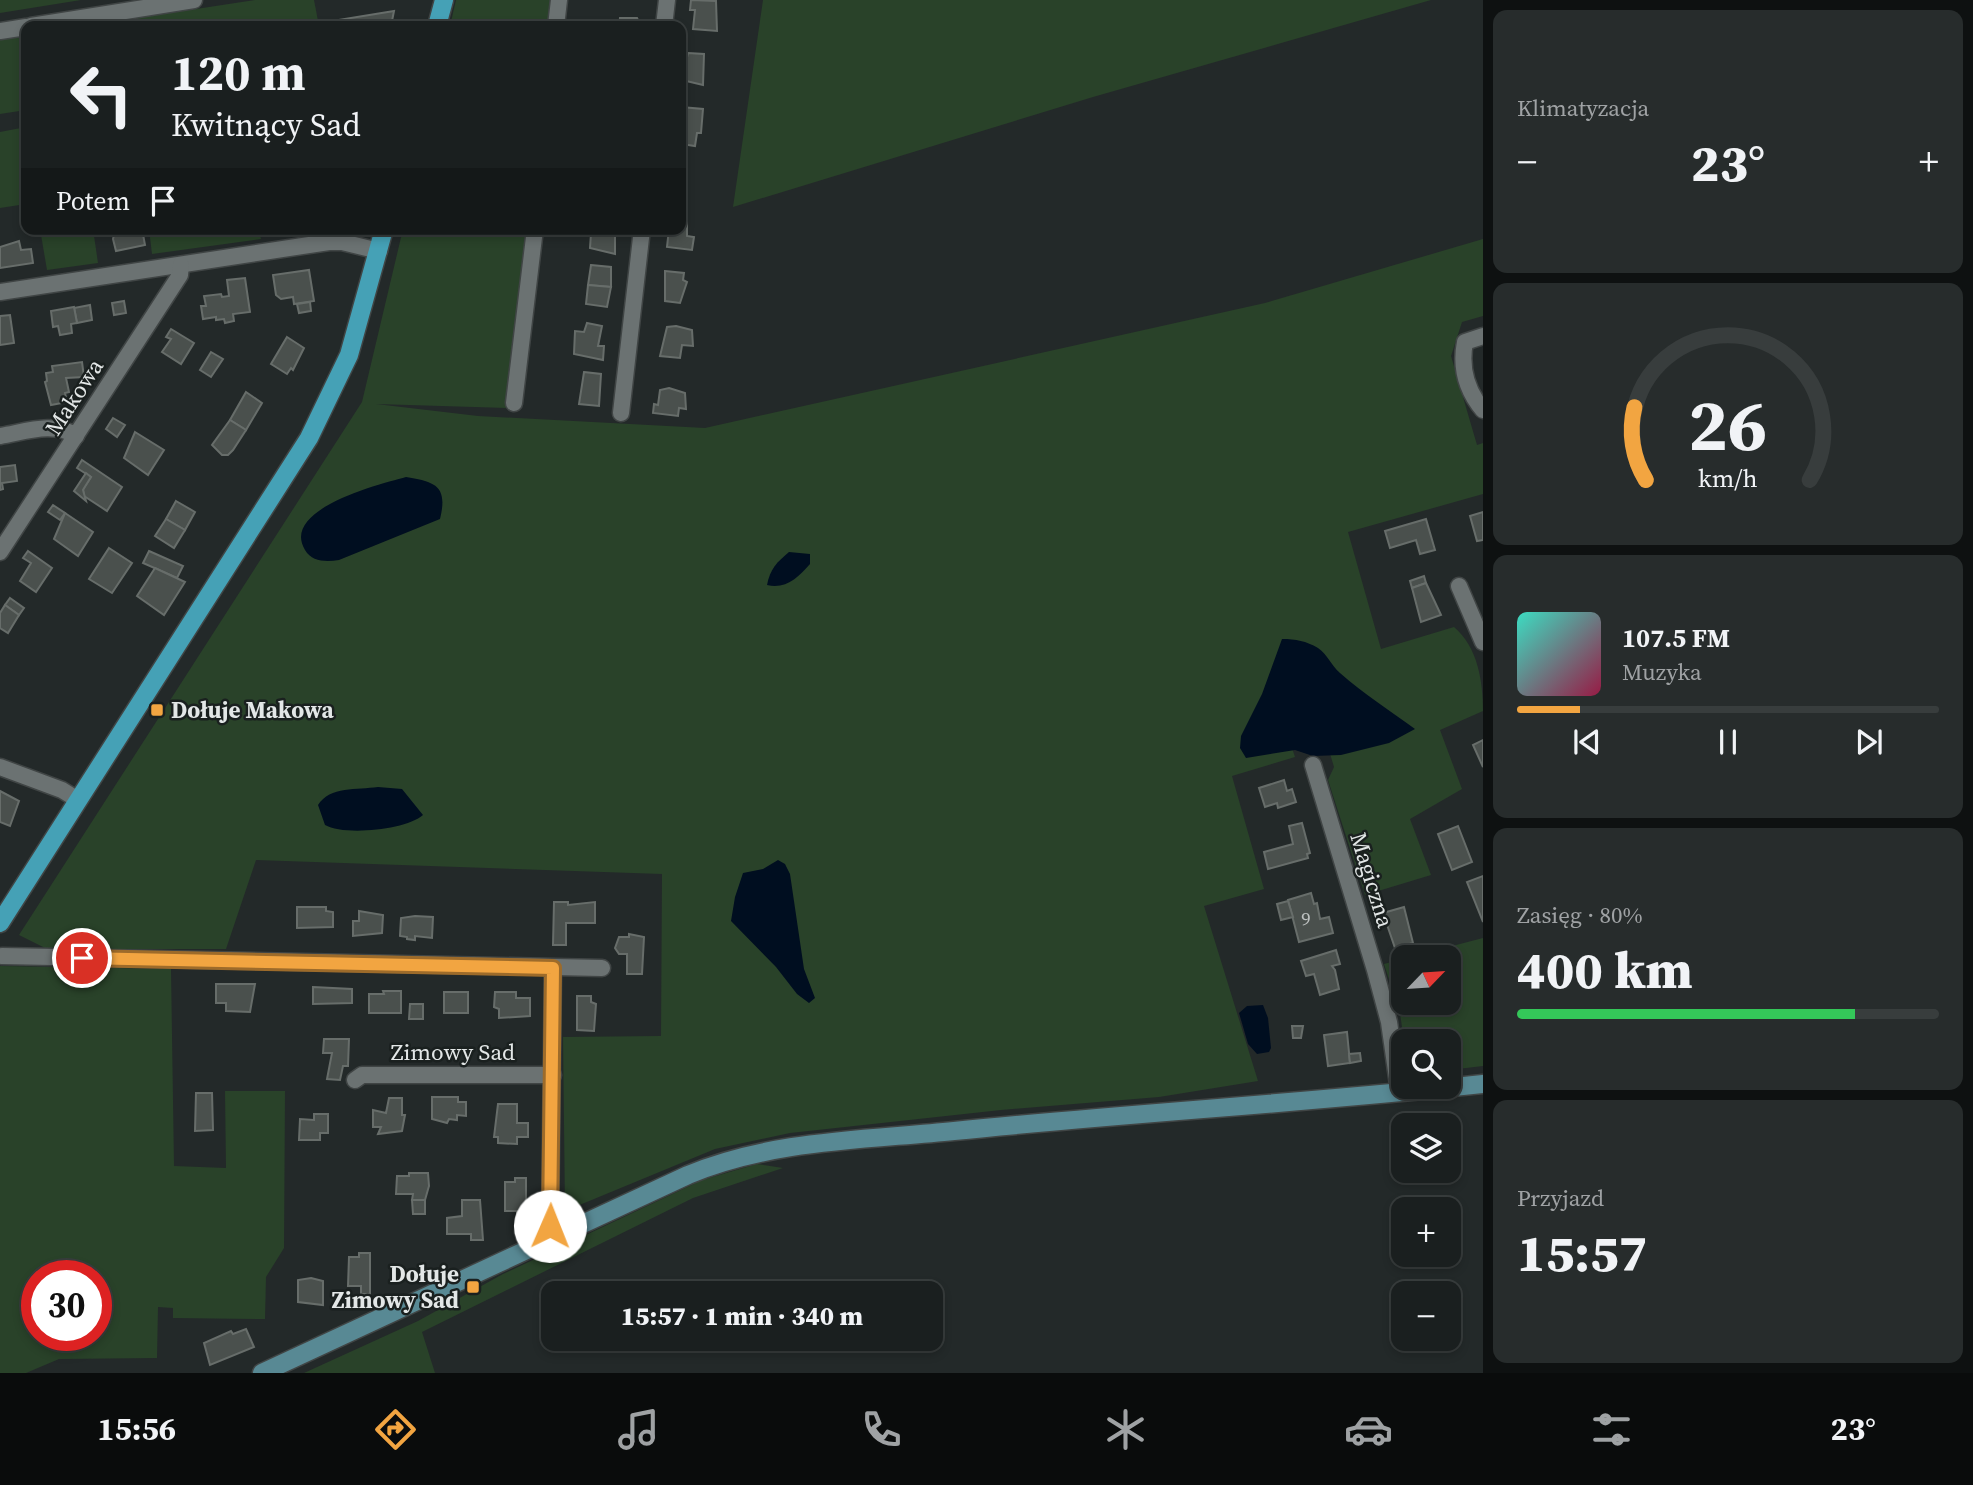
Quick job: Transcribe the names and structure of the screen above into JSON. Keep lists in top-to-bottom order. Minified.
{"streets":{"street":["Makowa","Magiczna","Zimowy Sad"]},"places":{"transit":["Dołuje Makowa","Dołuje Zimowy Sad"]},"house_numbers":["9"],"north":"top right","page":{"tile":["Klimatyzacja",["Zasięg · 80%","400 km"],["Przyjazd","15:57"]],"turn":["120 m","Kwitnący Sad"],"heat":["−","23°","+"],"then":"Potem","song":["107.5 FM","Muzyka"],"map_buttons":["+","−"],"limit":"30","trip":"15:57 · 1 min · 340 m","tabs":["15:56","23°"],"gauge":["26","km/h"]}}
